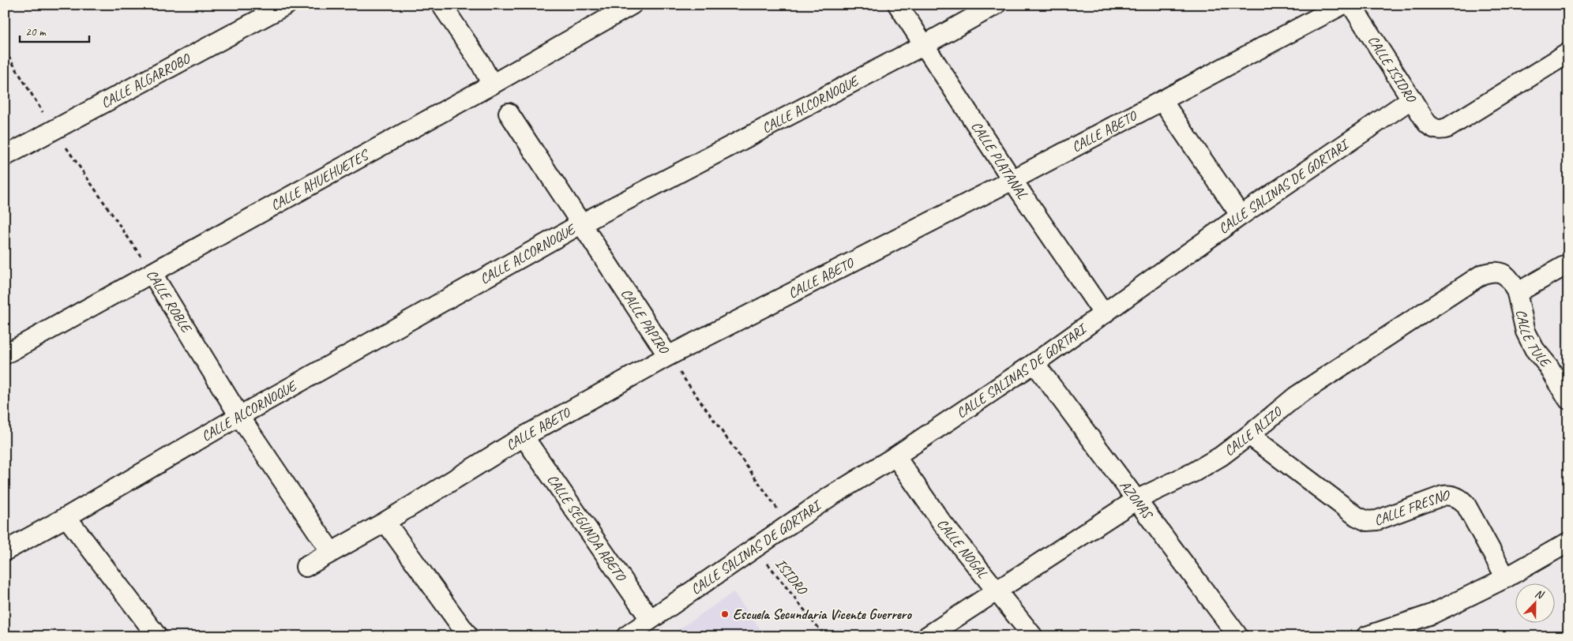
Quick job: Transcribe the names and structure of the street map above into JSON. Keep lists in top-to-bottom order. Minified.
{"streets":{"street":["CALLE ISIDRO","CALLE ALGARROBO","CALLE ALCORNOQUE","CALLE ABETO","CALLE PLATANAL","CALLE AHUEHUETES","CALLE SALINAS DE GORTARI","CALLE ROBLE","CALLE PAPIRO","CALLE TULE","CALLE ALIZO","AZONAS","CALLE FRESNO","CALLE SEGUNDA ABETO","CALLE NOGAL"],"path":["ISIDRO"]},"crossings":[["CALLE ISIDRO","CALLE SALINAS DE GORTARI"],["CALLE ALGARROBO","CALLE ROBLE"],["CALLE ALCORNOQUE","CALLE PLATANAL"],["CALLE ALCORNOQUE","CALLE ROBLE"],["CALLE ALCORNOQUE","CALLE PAPIRO"],["CALLE ABETO","CALLE PLATANAL"],["CALLE ABETO","CALLE ROBLE"],["CALLE ABETO","CALLE PAPIRO"],["CALLE ABETO","CALLE SEGUNDA ABETO"],["CALLE PLATANAL","CALLE SALINAS DE GORTARI"],["CALLE AHUEHUETES","CALLE ROBLE"],["CALLE SALINAS DE GORTARI","CALLE PAPIRO"],["CALLE SALINAS DE GORTARI","AZONAS"],["CALLE SALINAS DE GORTARI","CALLE SEGUNDA ABETO"],["CALLE SALINAS DE GORTARI","CALLE NOGAL"],["CALLE SALINAS DE GORTARI","ISIDRO"],["CALLE TULE","CALLE ALIZO"],["CALLE ALIZO","AZONAS"],["CALLE ALIZO","CALLE FRESNO"],["CALLE ALIZO","CALLE NOGAL"]],"places":["Escuela Secundaria Vicente Guerrero"],"scale_bar":"20 m","north":"top"}
